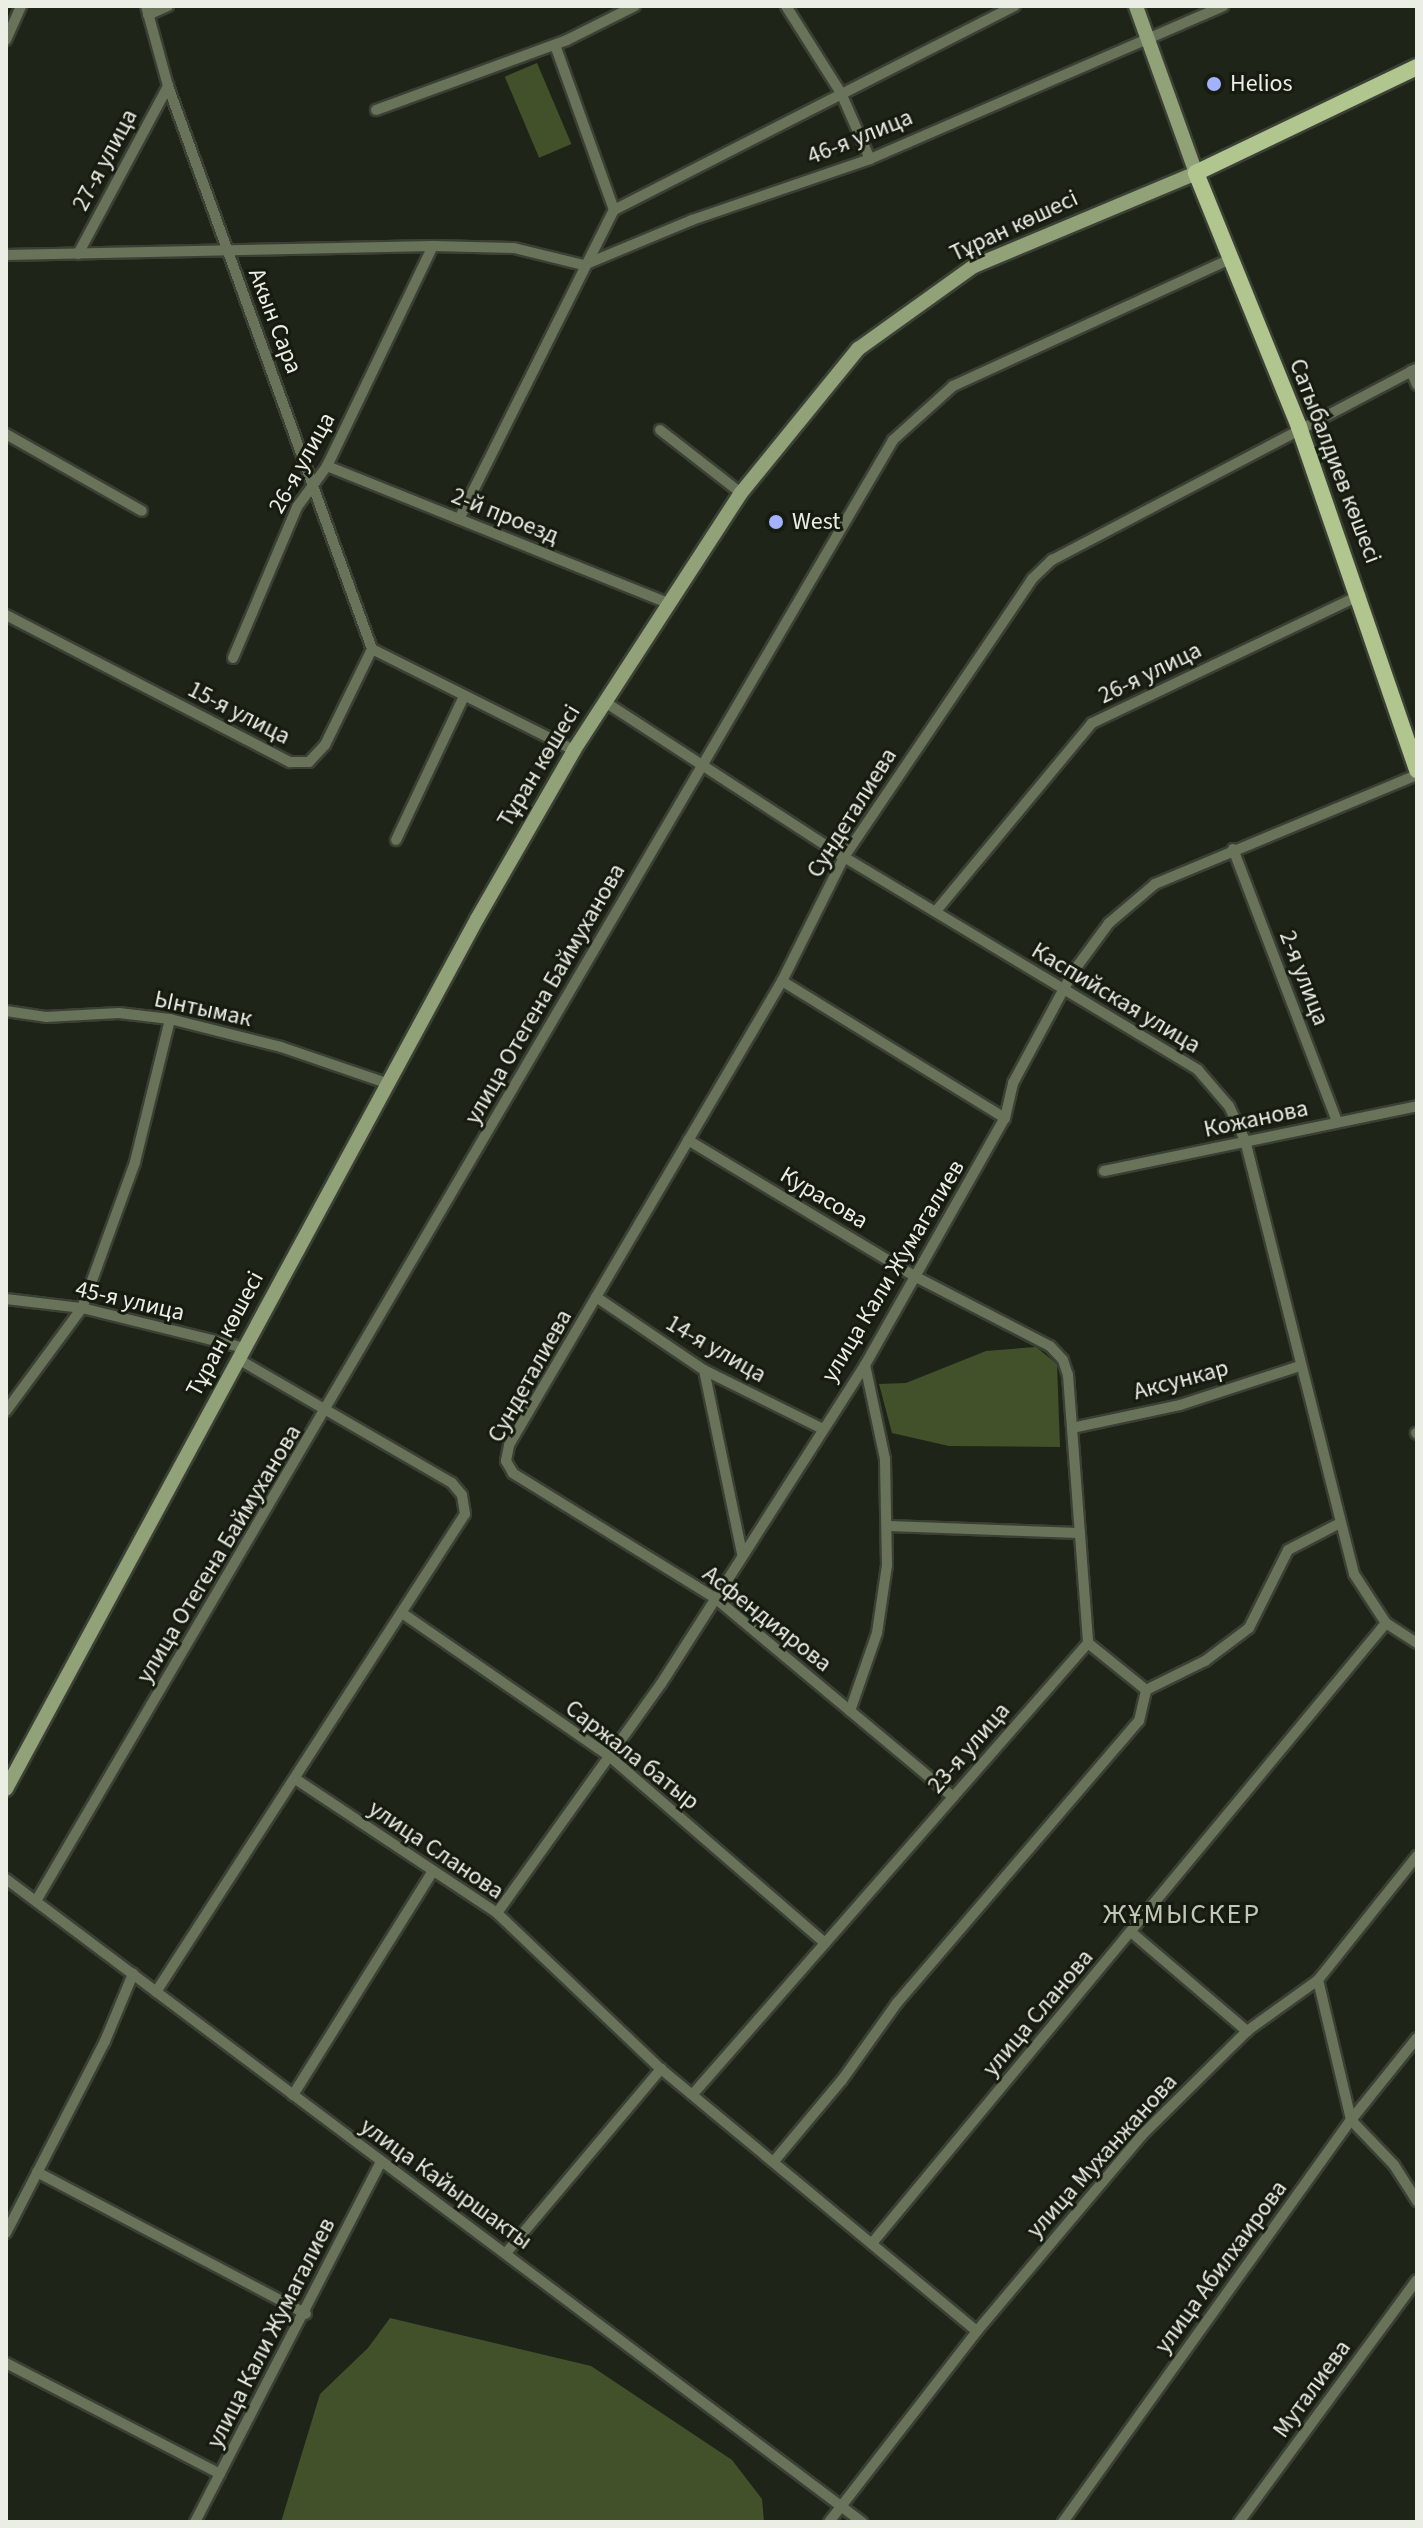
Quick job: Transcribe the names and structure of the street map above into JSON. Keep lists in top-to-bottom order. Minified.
{"streets":{"main road":["Тұран көшесі","Сатыбалдиев көшесі"],"street":["46-я улица","27-я улица","Акын Сара","26-я улица","2-й проезд","15-я улица","Сундеталиева","2-я улица","улица Отегена Баймуханова","Каспийская улица","Ынтымак","Кожанова","Курасова","улица Кали Жумагалиев","45-я улица","14-я улица","Аксункар","Асфендиярова","23-я улица","Саржала батыр","улица Сланова","улица Муханжанова","улица Кайыршакты","улица Абилхаирова","Муталиева"]},"crossings":[["27-я улица","Акын Сара"],["Тұран көшесі","Сатыбалдиев көшесі"],["Тұран көшесі","2-й проезд"],["Тұран көшесі","Каспийская улица"],["Тұран көшесі","Ынтымак"],["Тұран көшесі","45-я улица"],["Акын Сара","26-я улица"],["Акын Сара","15-я улица"],["Сатыбалдиев көшесі","26-я улица"],["Сатыбалдиев көшесі","Сундеталиева"],["Сатыбалдиев көшесі","улица Отегена Баймуханова"],["Сатыбалдиев көшесі","улица Кали Жумагалиев"],["26-я улица","2-й проезд"],["26-я улица","Каспийская улица"],["Сундеталиева","Каспийская улица"],["Сундеталиева","Курасова"],["Сундеталиева","14-я улица"],["Сундеталиева","Асфендиярова"],["2-я улица","Кожанова"],["2-я улица","улица Кали Жумагалиев"],["улица Отегена Баймуханова","Каспийская улица"],["улица Отегена Баймуханова","улица Кайыршакты"],["Каспийская улица","Кожанова"],["Каспийская улица","улица Кали Жумагалиев"],["Каспийская улица","Аксункар"],["Каспийская улица","улица Сланова"],["Курасова","улица Кали Жумагалиев"],["Курасова","Аксункар"],["улица Кали Жумагалиев","14-я улица"],["улица Кали Жумагалиев","Асфендиярова"],["улица Кали Жумагалиев","Саржала батыр"],["улица Кали Жумагалиев","улица Сланова"],["улица Кали Жумагалиев","улица Кайыршакты"],["Асфендиярова","23-я улица"],["23-я улица","Саржала батыр"],["23-я улица","улица Сланова"],["улица Сланова","улица Муханжанова"],["улица Муханжанова","улица Кайыршакты"]],"districts":["ЖҰМЫСКЕР"],"places":["Helios","West"]}
